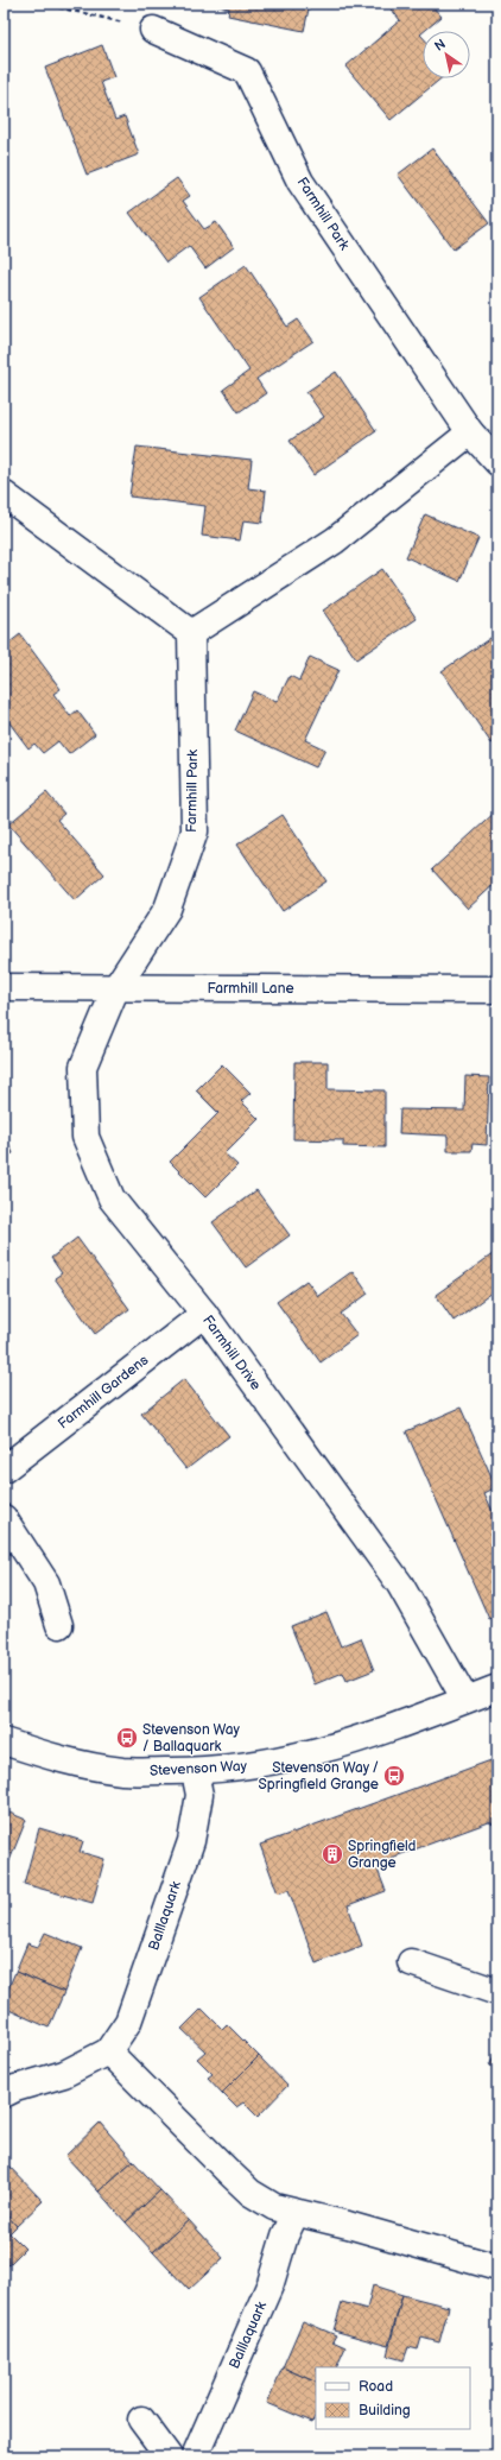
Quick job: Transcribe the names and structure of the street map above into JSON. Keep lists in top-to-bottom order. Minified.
{"streets":{"street":["Farmhill Park","Farmhill Lane","Farmhill Drive","Farmhill Gardens","Stevenson Way","Balllaquark"]},"crossings":[["Farmhill Park","Farmhill Lane"],["Farmhill Park","Farmhill Drive"],["Farmhill Lane","Farmhill Drive"],["Farmhill Drive","Farmhill Gardens"],["Farmhill Drive","Stevenson Way"],["Stevenson Way","Balllaquark"]],"places":{"bus stop":["Stevenson Way / Ballaquark","Stevenson Way / Springfield Grange"],"building":["Springfield Grange"]},"legend":["Road","Building"],"north":"top left"}
